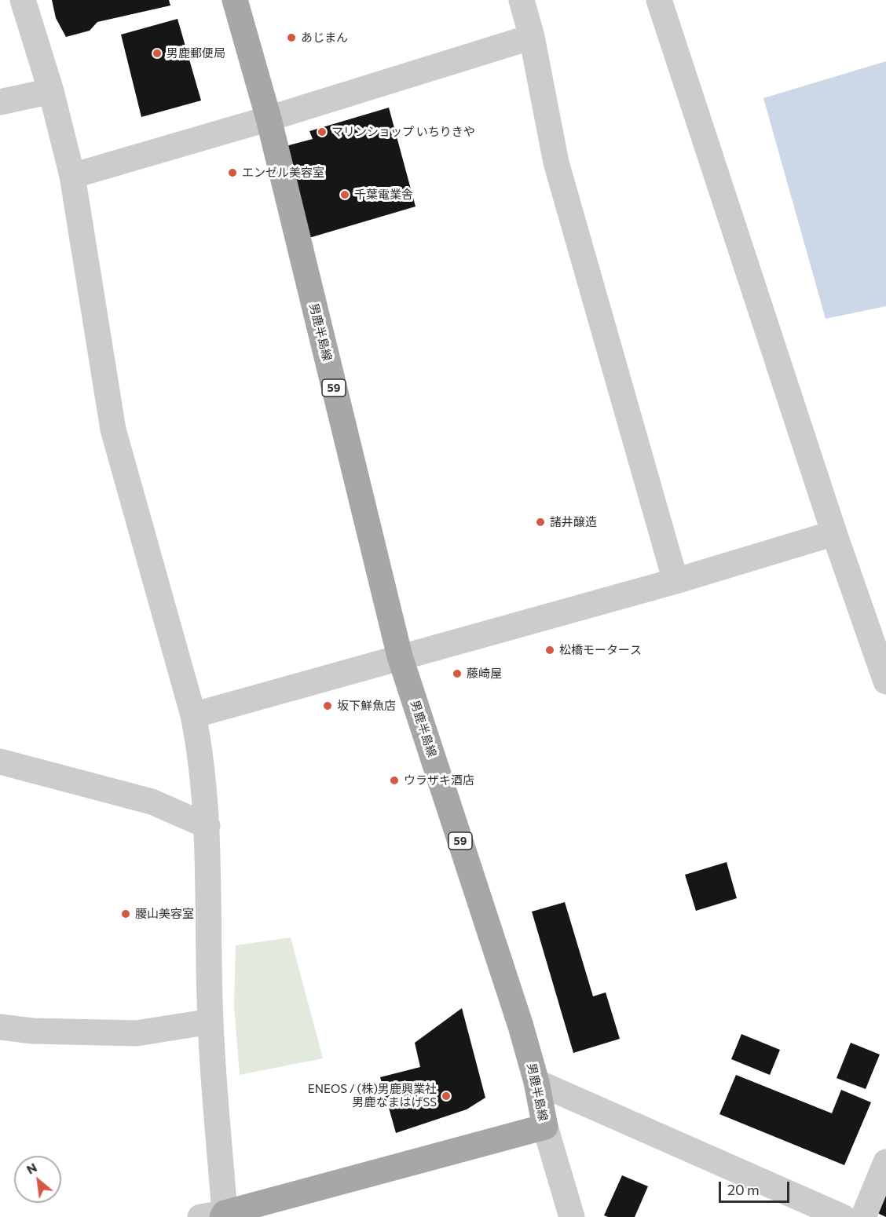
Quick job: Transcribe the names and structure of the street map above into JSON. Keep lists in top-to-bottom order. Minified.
{"streets":{"main road":["男鹿半島線","59"]},"places":["あじまん","男鹿郵便局","マリンショップ いちりきや","エンゼル美容室","千葉電業舎","諸井醸造","松橋モータース","藤崎屋","坂下鮮魚店","ウラザキ酒店","腰山美容室","ENEOS / (株)男鹿興業社 男鹿なまはげSS"],"scale_bar":"20 m","north":"top left"}
